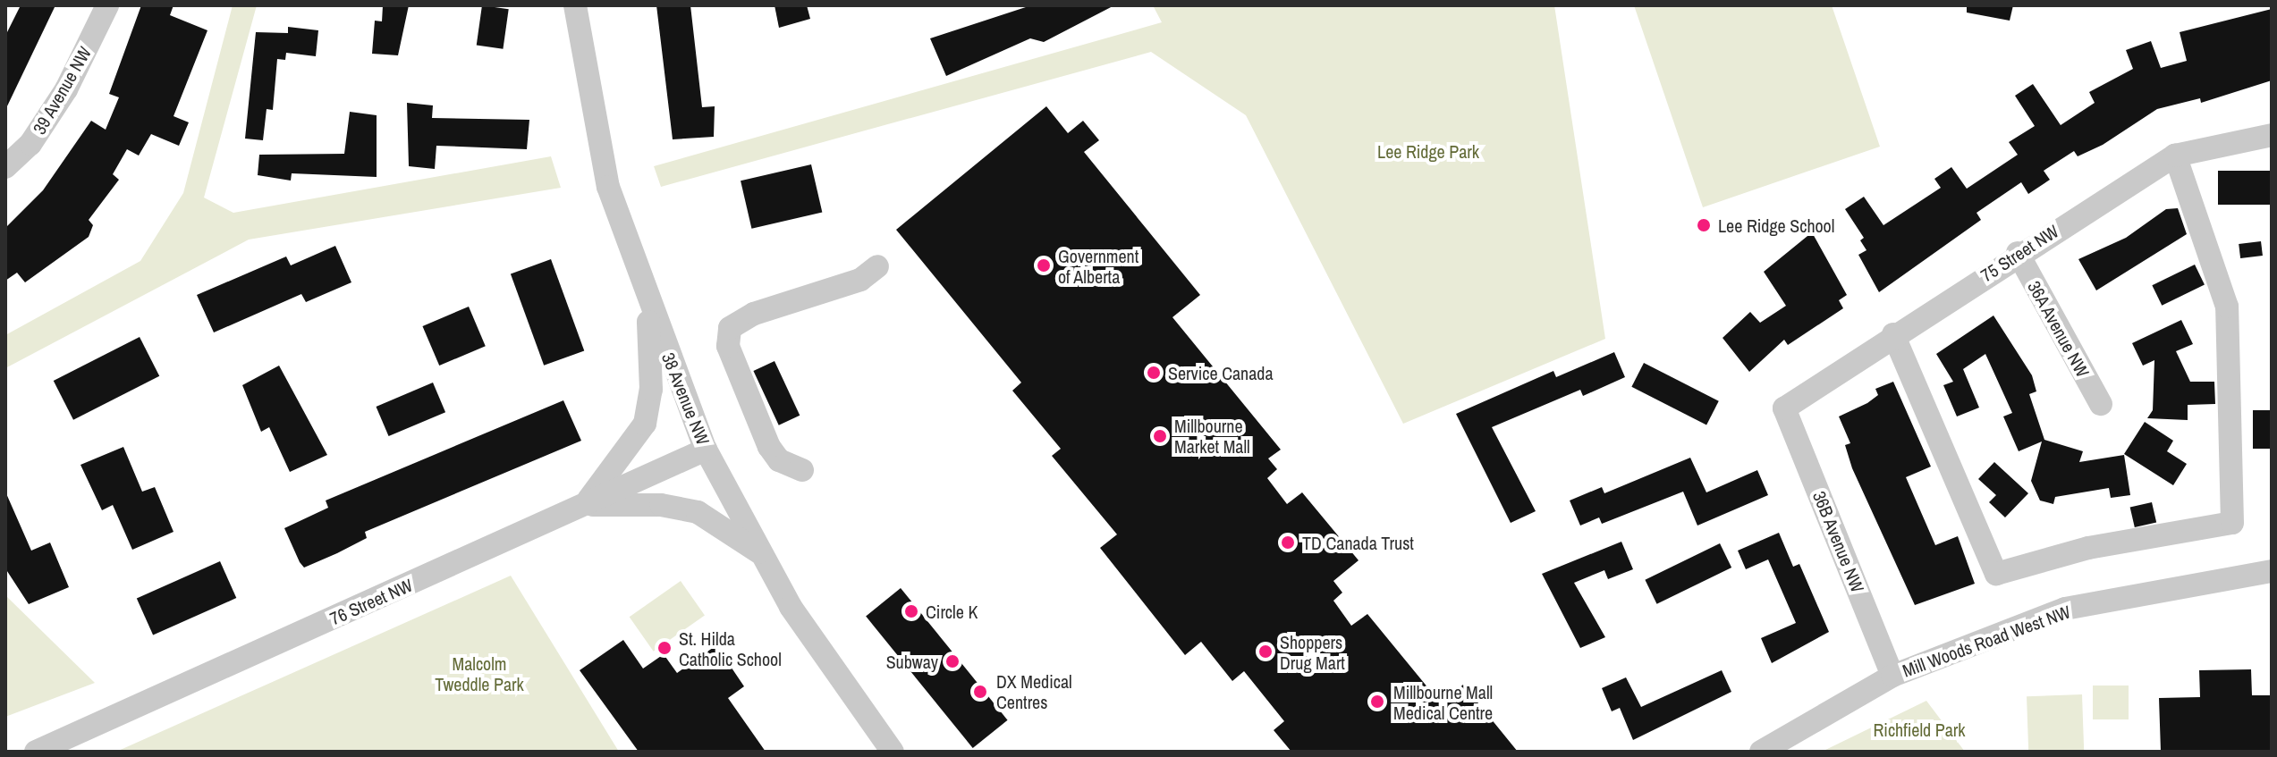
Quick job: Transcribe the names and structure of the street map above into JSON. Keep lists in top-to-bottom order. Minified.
{"streets":{"street":["39 Avenue NW","75 Street NW","36A Avenue NW","38 Avenue NW","36B Avenue NW","76 Street NW","Mill Woods Road West NW"]},"crossings":[["75 Street NW","36A Avenue NW"],["75 Street NW","36B Avenue NW"],["38 Avenue NW","76 Street NW"],["36B Avenue NW","Mill Woods Road West NW"]],"parks":["Lee Ridge Park","Malcolm Tweddle Park","Richfield Park"],"places":["Lee Ridge School","Government of Alberta","Service Canada","Millbourne Market Mall","TD Canada Trust","Circle K","St. Hilda Catholic School","Shoppers Drug Mart","Subway","DX Medical Centres","Millbourne Mall Medical Centre"]}
